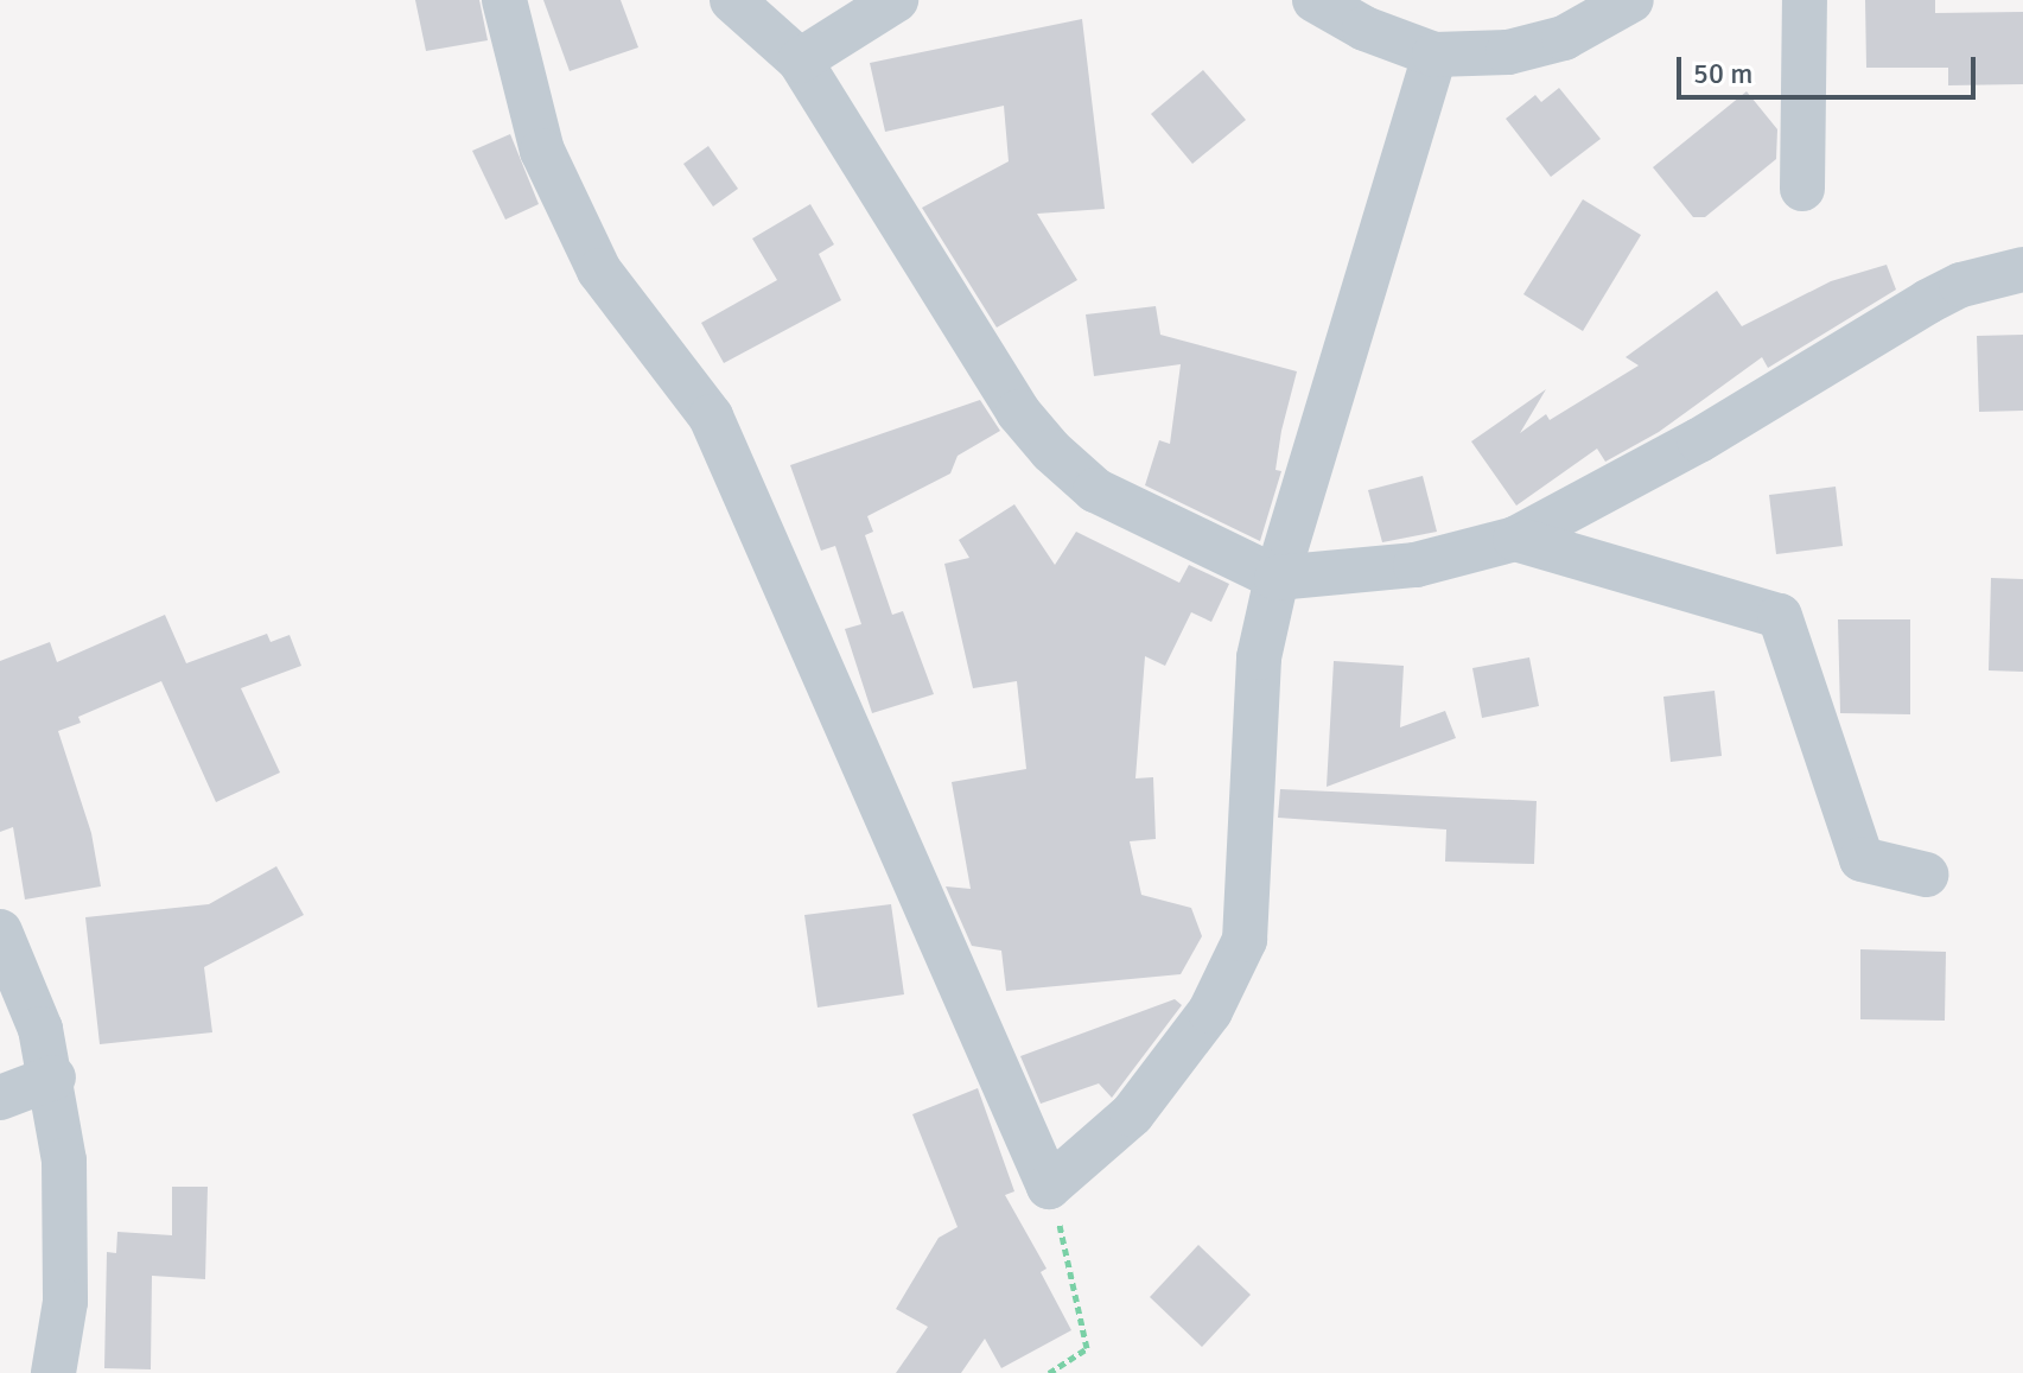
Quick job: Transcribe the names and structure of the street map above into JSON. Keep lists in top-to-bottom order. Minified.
{"scale_bar":"50 m"}
